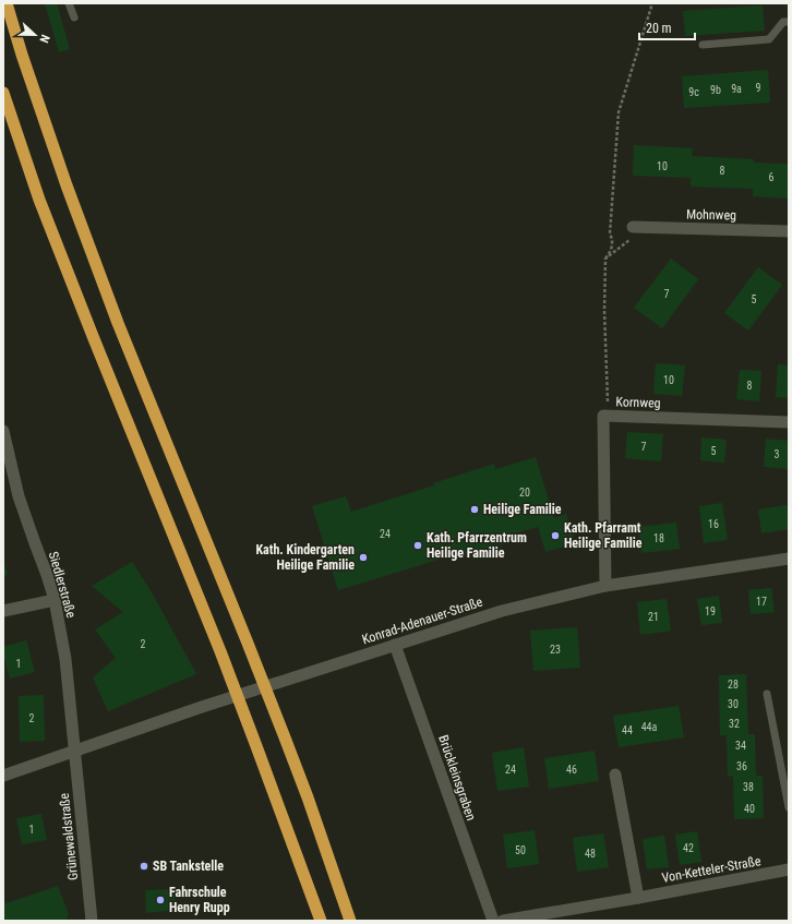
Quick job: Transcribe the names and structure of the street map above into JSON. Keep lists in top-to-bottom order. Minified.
{"streets":{"street":["Mohnweg","Kornweg","Siedlerstraße","Konrad-Adenauer-Straße","Brückleinsgraben","Grünewaldstraße","Von-Ketteler-Straße"]},"crossings":[["Kornweg","Konrad-Adenauer-Straße"],["Siedlerstraße","Konrad-Adenauer-Straße"],["Siedlerstraße","Grünewaldstraße"],["Konrad-Adenauer-Straße","Brückleinsgraben"],["Konrad-Adenauer-Straße","Grünewaldstraße"]],"places":["Heilige Familie","Kath. Pfarramt Heilige Familie","Kath. Pfarrzentrum Heilige Familie","Kath. Kindergarten Heilige Familie","SB Tankstelle","Fahrschule Henry Rupp"],"house_numbers":["9","9a","9b","9c","10","8","6","7","5","10","8","7","5","3","20","16","24","18","17","19","21","2","23","1","28","30","2","32","44a","44","34","36","24","46","38","40","1","42","50","48"],"scale_bar":"20 m","north":"right"}
